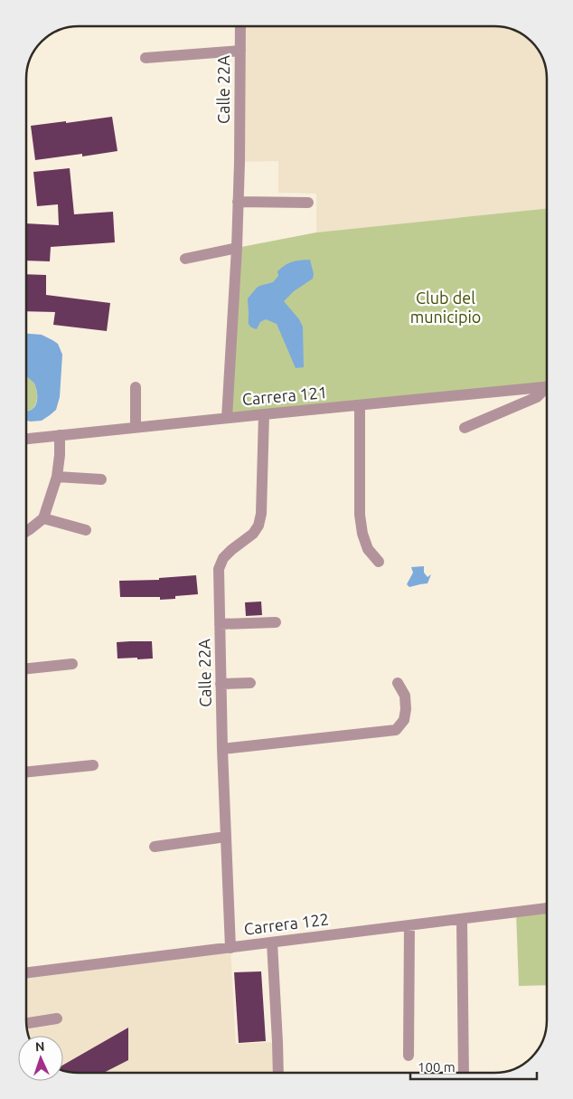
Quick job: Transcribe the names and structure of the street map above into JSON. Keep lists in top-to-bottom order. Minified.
{"streets":{"street":["Calle 22A","Carrera 121","Carrera 122"]},"crossings":[["Calle 22A","Carrera 121"],["Calle 22A","Carrera 122"]],"parks":["Club del municipio"],"scale_bar":"100 m","north":"top"}
